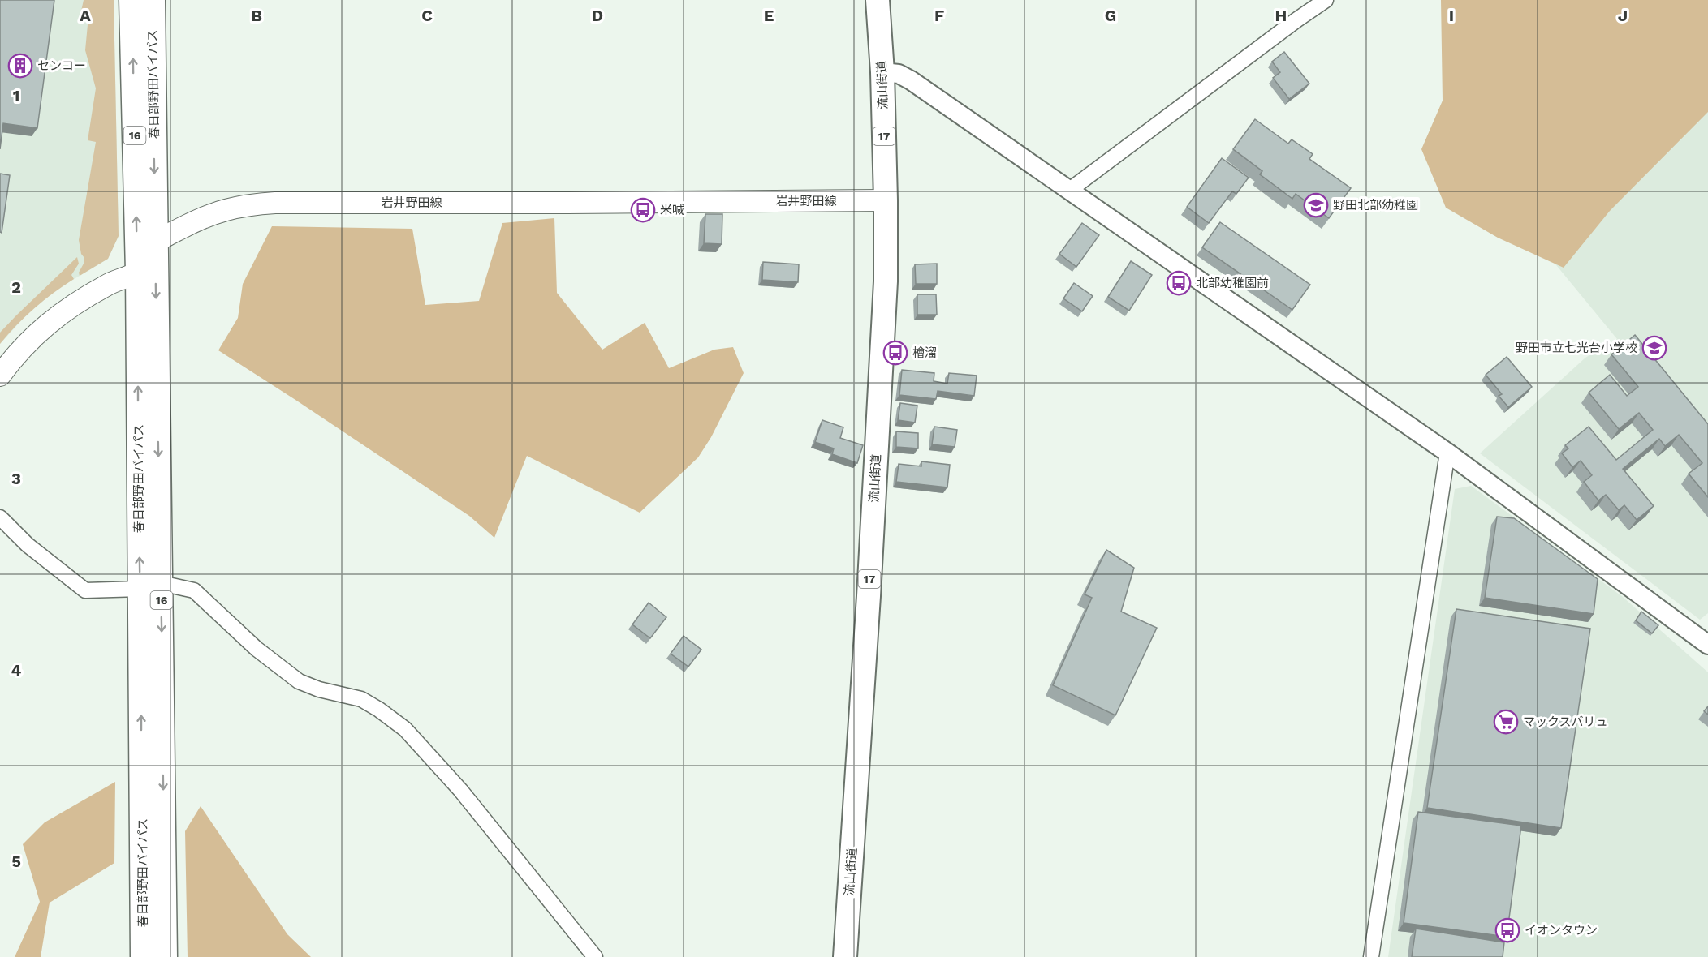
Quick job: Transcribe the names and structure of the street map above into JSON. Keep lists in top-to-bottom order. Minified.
{"streets":{"highway":["春日部野田バイパス","16"],"main road":["流山街道","17","岩井野田線"]},"crossings":[["春日部野田バイパス","岩井野田線"],["流山街道","岩井野田線"]],"places":{"building":["センコー"],"school or university":["野田北部幼稚園","野田市立七光台小学校"],"bus stop":["米喊","北部幼稚園前","檜溜","イオンタウン"],"supermarket":["マックスバリュ"]},"grid":{"columns":["A","B","C","D","E","F","G","H","I","J"],"rows":["1","2","3","4","5"]}}
